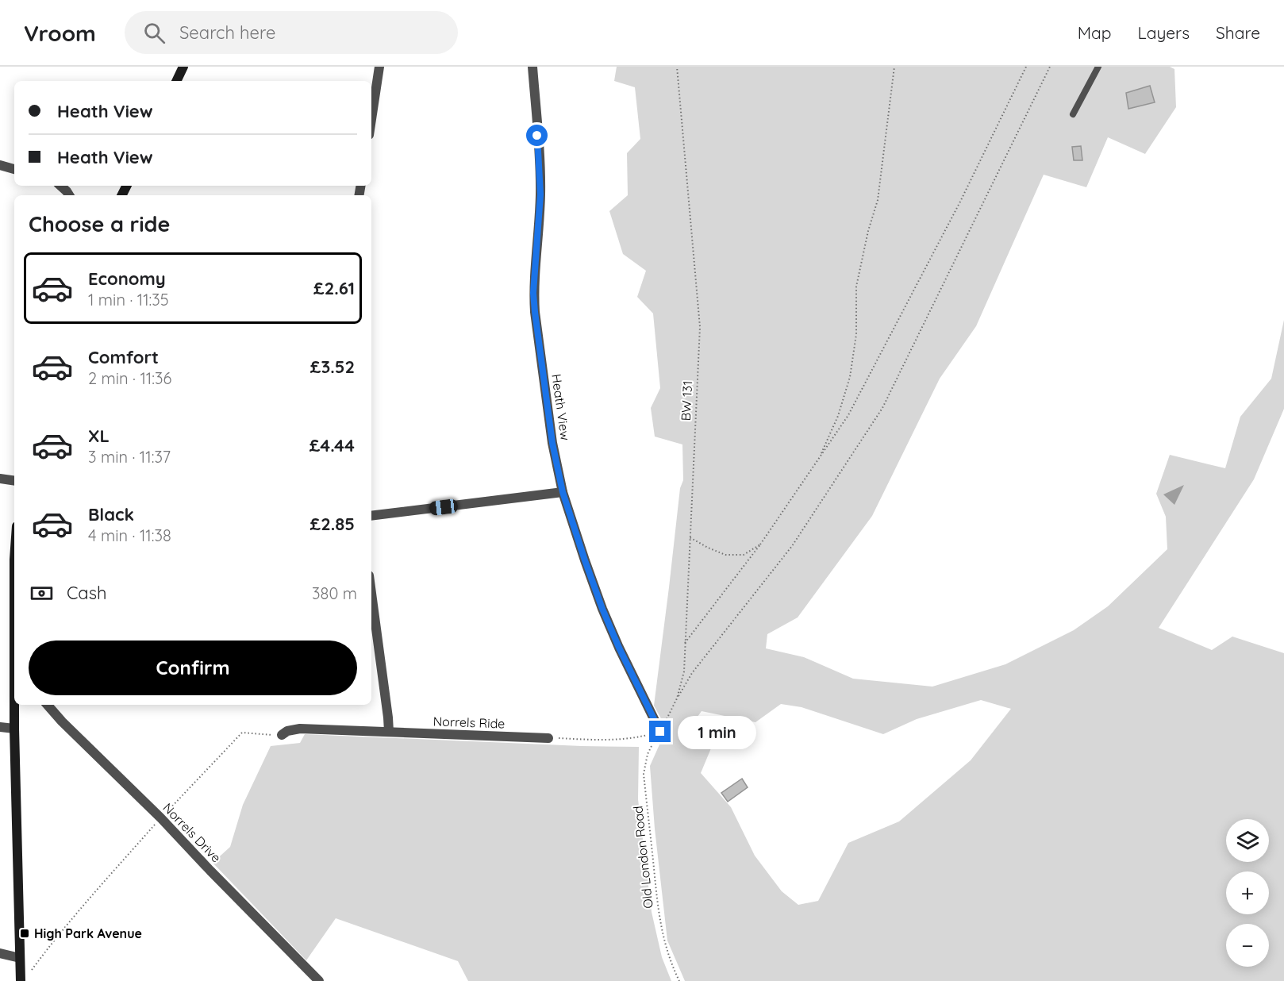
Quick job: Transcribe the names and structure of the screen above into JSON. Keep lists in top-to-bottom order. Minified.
{"streets":{"street":["Heath View","Norrels Ride","Norrels Drive"],"path":["BW 131","Old London Road"]},"crossings":[["BW 131","Heath View"],["BW 131","Old London Road"],["Heath View","Old London Road"]],"places":{"transit":["High Park Avenue"]},"page":{"header":"Vroom","search":"Search here","nav":["Map","Layers","Share"],"banner":["Heath View","Heath View"],"heading":"Choose a ride","list":[{"name":"Economy","note":"1 min · 11:35","value":"£2.61"},{"name":"Comfort","note":"2 min · 11:36","value":"£3.52"},{"name":"XL","note":"3 min · 11:37","value":"£4.44"},{"name":"Black","note":"4 min · 11:38","value":"£2.85"}],"pay":["Cash","380 m"],"buttons":"Confirm","bubble":"1 min","map_buttons":["+","−"]}}
